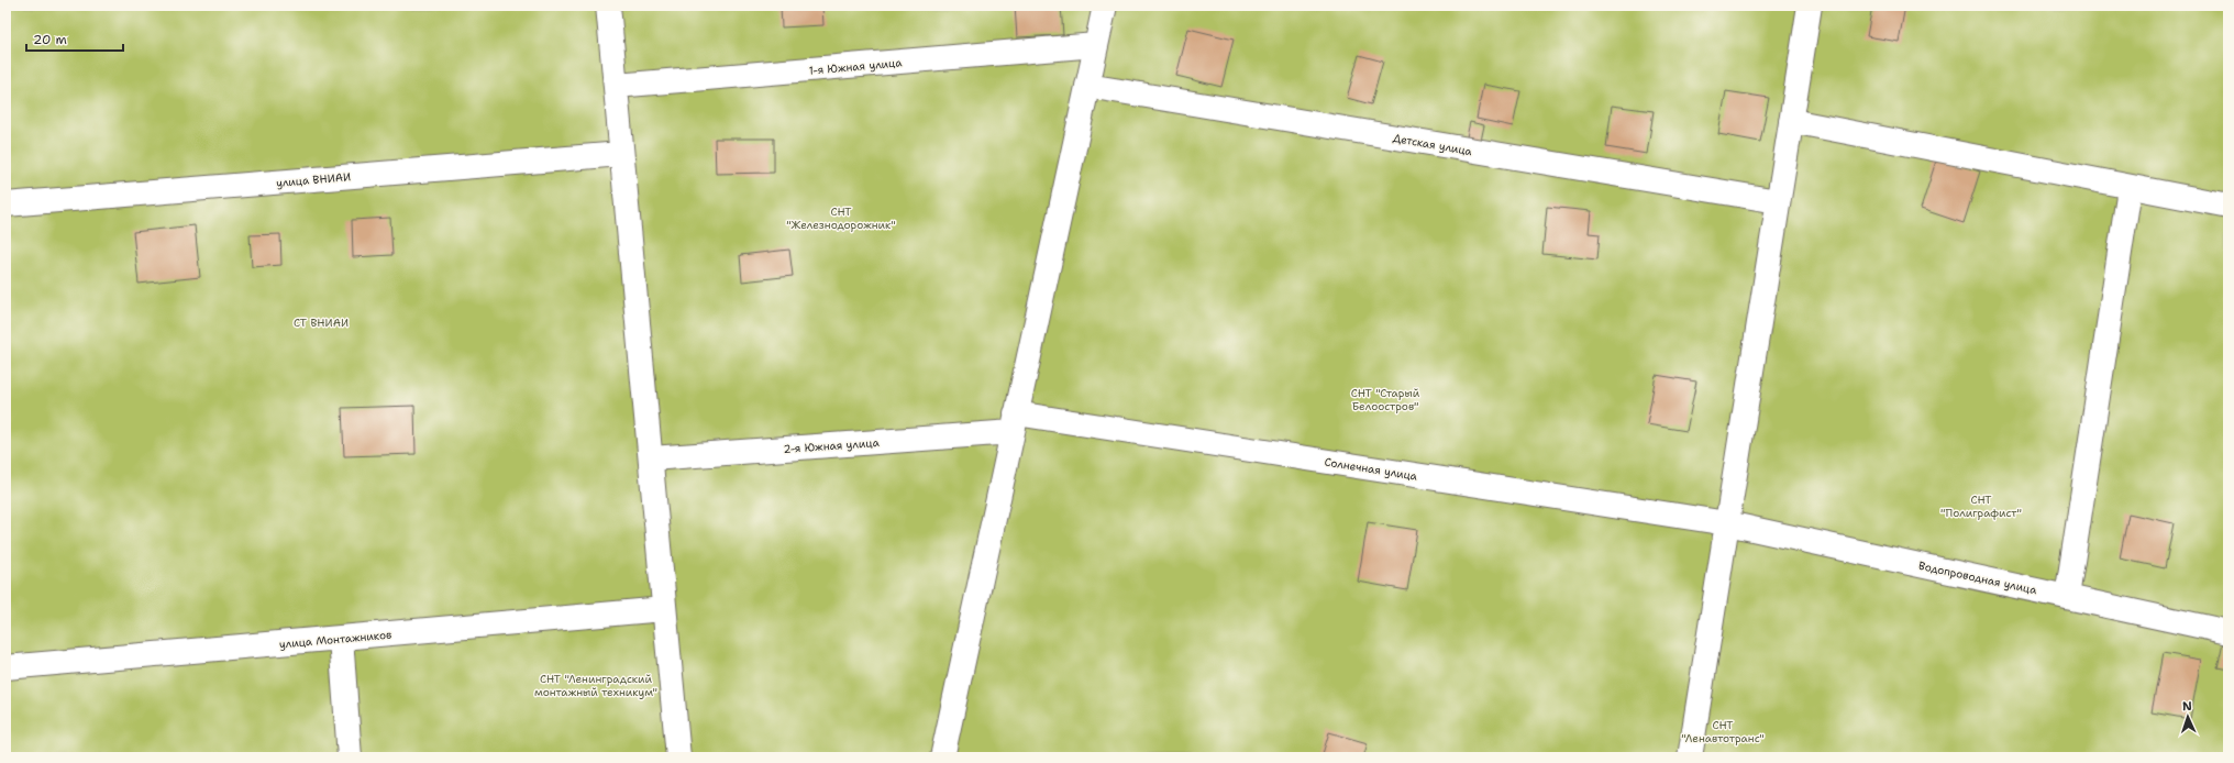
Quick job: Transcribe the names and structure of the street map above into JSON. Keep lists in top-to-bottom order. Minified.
{"streets":{"street":["1-я Южная улица","Детская улица","улица ВНИАИ","2-я Южная улица","Солнечная улица","Водопроводная улица","улица Монтажников"]},"crossings":[["2-я Южная улица","Солнечная улица"],["Солнечная улица","Водопроводная улица"]],"parks":["СНТ \"Железнодорожник\"","СТ ВНИАИ","СНТ \"Старый Белоостров\"","СНТ \"Полиграфист\"","СНТ \"Ленинградский монтажный техникум\"","СНТ \"Ленавтотранс\""],"scale_bar":"20 m","north":"top"}
